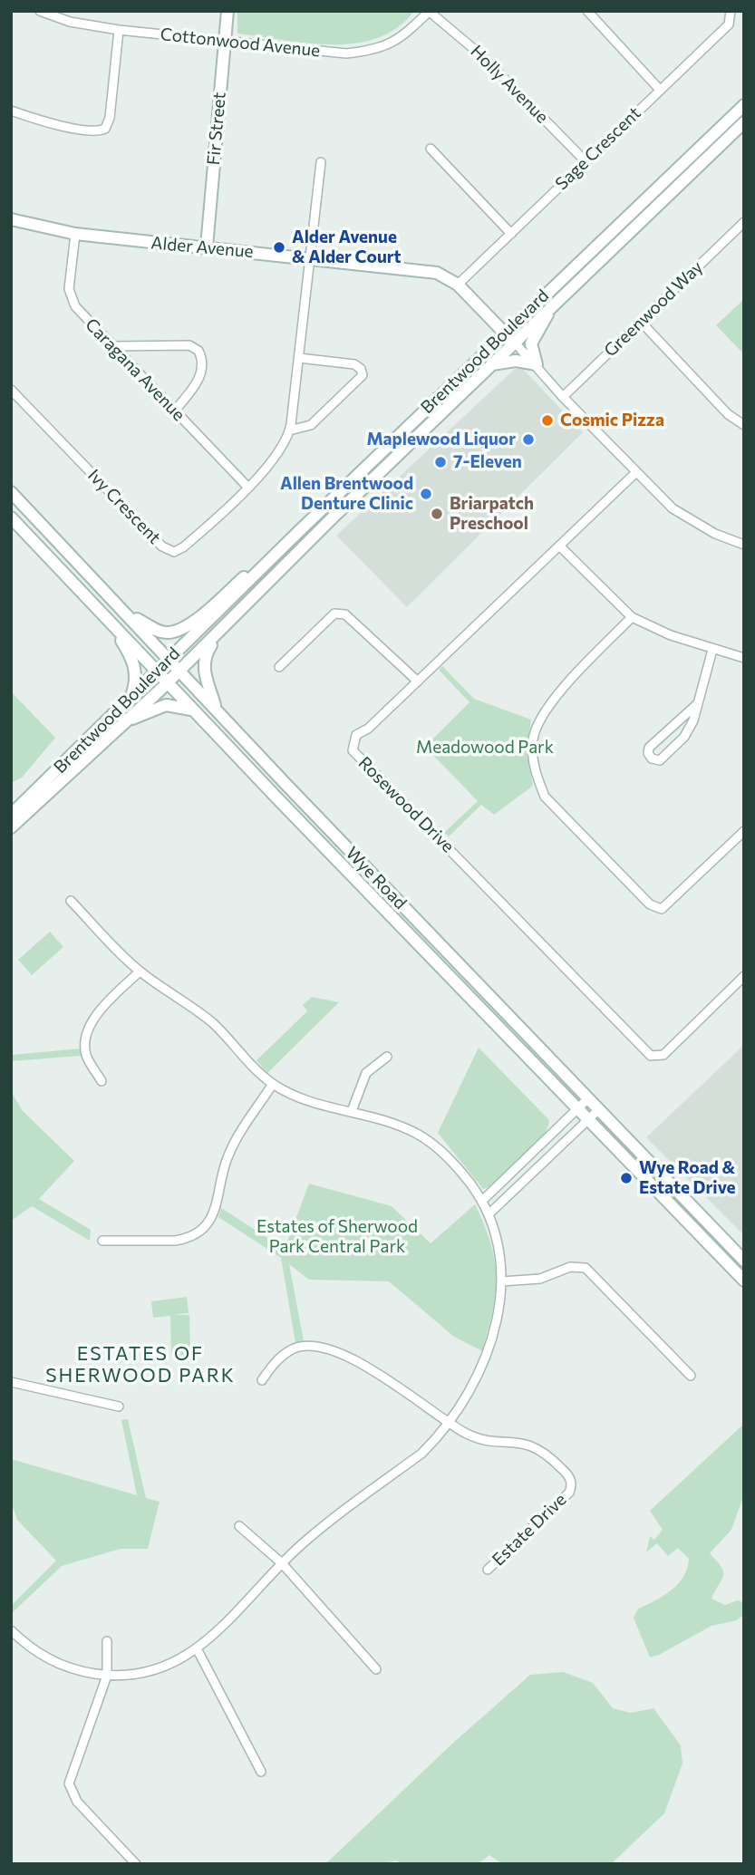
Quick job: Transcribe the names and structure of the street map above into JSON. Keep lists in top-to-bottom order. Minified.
{"streets":{"main road":["Fir Street","Alder Avenue","Brentwood Boulevard","Wye Road"],"street":["Cottonwood Avenue","Holly Avenue","Sage Crescent","Greenwood Way","Caragana Avenue","Ivy Crescent","Rosewood Drive","Estate Drive"]},"crossings":[["Cottonwood Avenue","Holly Avenue"],["Cottonwood Avenue","Fir Street"],["Holly Avenue","Sage Crescent"],["Fir Street","Alder Avenue"],["Sage Crescent","Alder Avenue"],["Alder Avenue","Greenwood Way"],["Alder Avenue","Brentwood Boulevard"],["Alder Avenue","Caragana Avenue"],["Alder Avenue","Ivy Crescent"],["Alder Avenue","Rosewood Drive"],["Brentwood Boulevard","Wye Road"],["Caragana Avenue","Ivy Crescent"]],"districts":["ESTATES OF SHERWOOD PARK"],"parks":["Meadowood Park","Estates of Sherwood Park Central Park"],"places":["Alder Avenue & Alder Court","Cosmic Pizza","Maplewood Liquor","7-Eleven","Allen Brentwood Denture Clinic","Briarpatch Preschool","Wye Road & Estate Drive"]}
